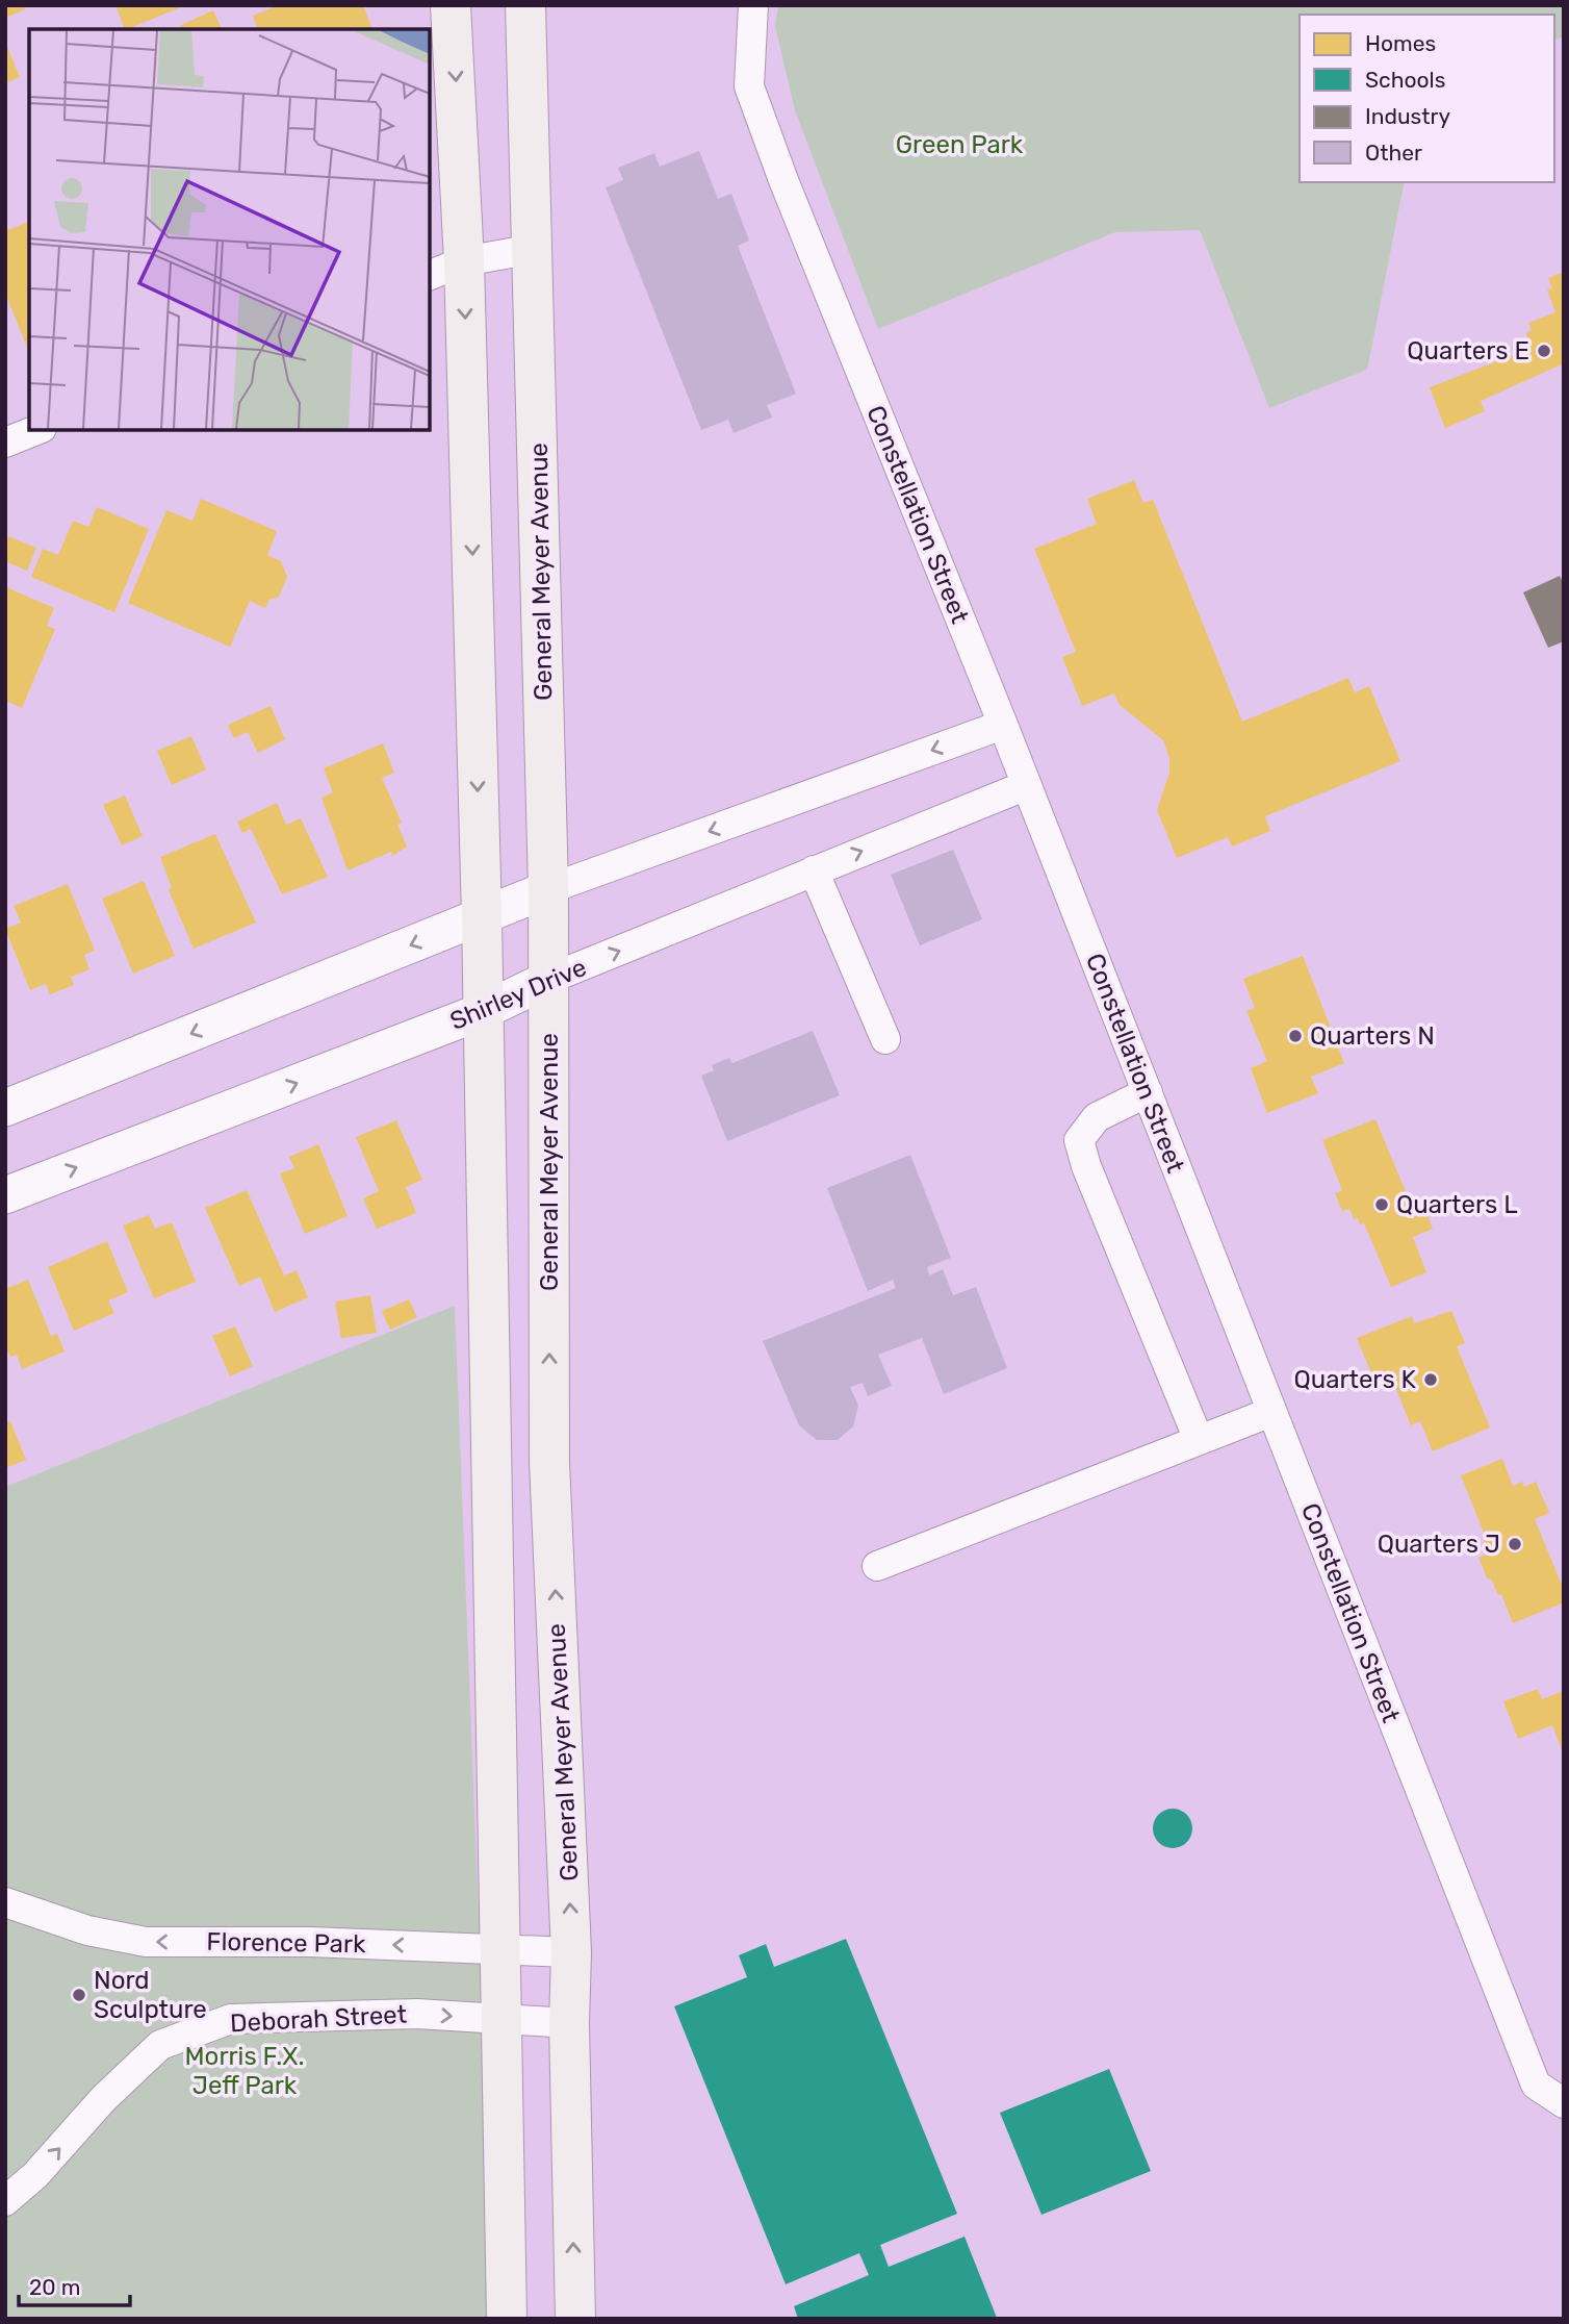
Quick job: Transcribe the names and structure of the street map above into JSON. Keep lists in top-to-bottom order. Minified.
{"streets":{"main road":["General Meyer Avenue"],"street":["Constellation Street","Shirley Drive","Florence Park","Deborah Street"]},"crossings":[["Constellation Street","Shirley Drive"],["General Meyer Avenue","Shirley Drive"],["General Meyer Avenue","Florence Park"],["General Meyer Avenue","Deborah Street"]],"one_way":["Florence Park","Deborah Street"],"parks":["Green Park","Morris F.X. Jeff Park"],"places":["Quarters E","Quarters N","Quarters L","Quarters K","Quarters J","Nord Sculpture"],"legend":["Homes","Schools","Industry","Other"],"scale_bar":"20 m"}
